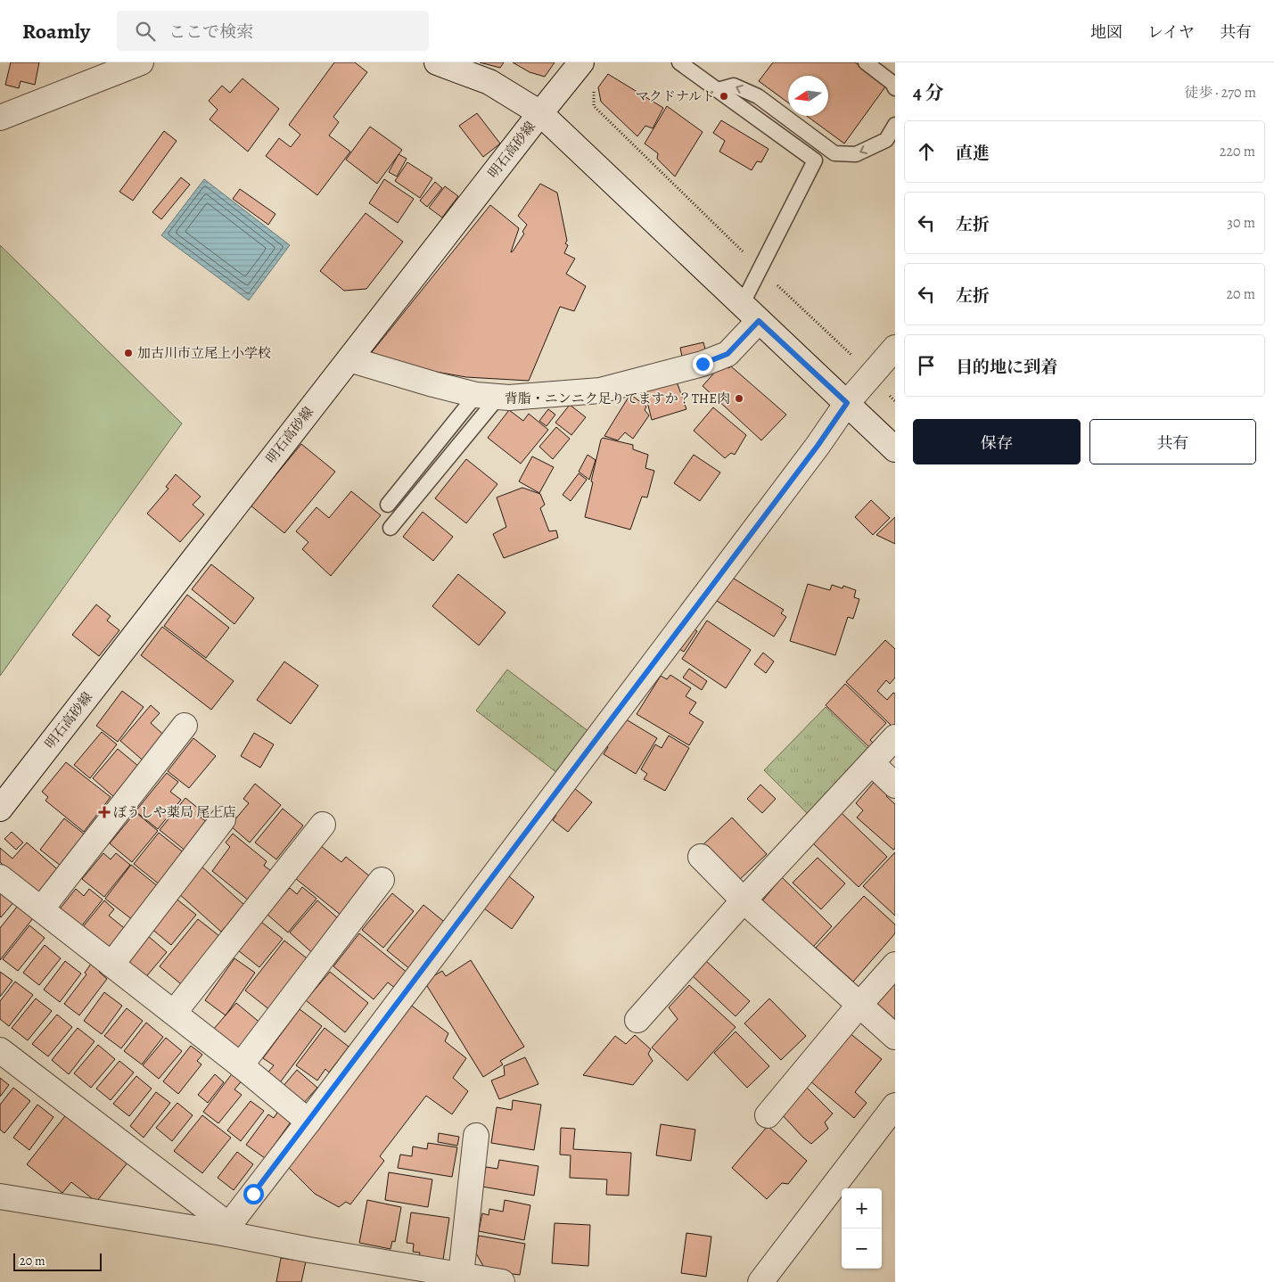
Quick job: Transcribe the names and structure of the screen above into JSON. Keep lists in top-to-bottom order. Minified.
{"streets":{"street":["明石高砂線"]},"places":{"other":["マクドナルド","加古川市立尾上小学校","背脂・ニンニク足りてますか？THE肉"],"health":["ぼうしや薬局 尾上店"]},"scale_bar":"20 m","north":"left","page":{"header":"Roamly","search":"ここで検索","nav":["地図","レイヤ","共有"],"heading":["4 分","徒歩 · 270 m"],"list":[["直進","220 m"],["左折","30 m"],["左折","20 m"],"目的地に到着"],"buttons":["保存","共有"],"map_buttons":["+","−"],"scale":"20 m"}}
